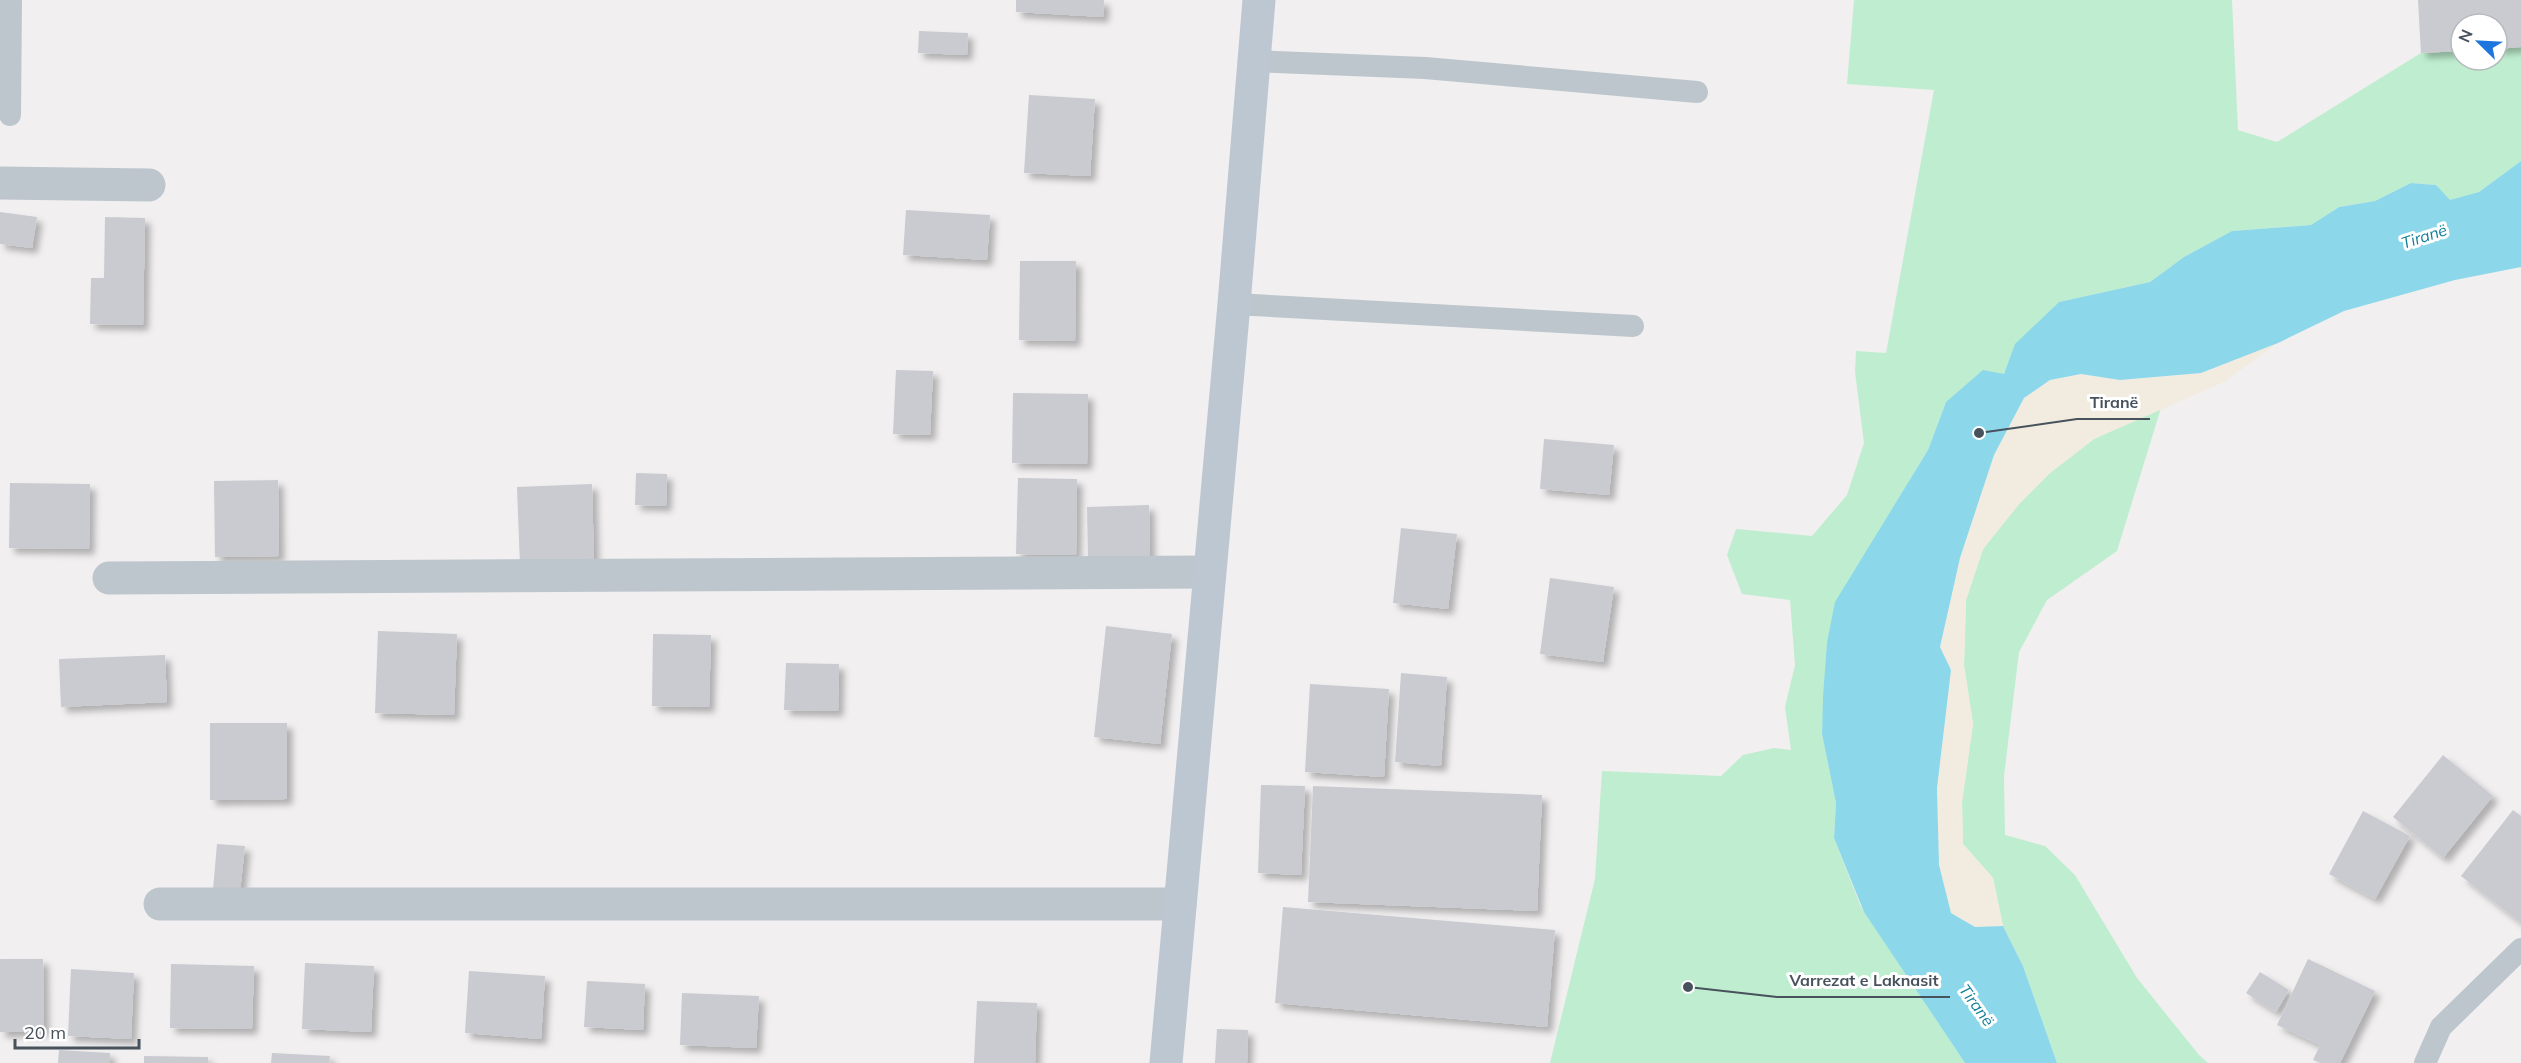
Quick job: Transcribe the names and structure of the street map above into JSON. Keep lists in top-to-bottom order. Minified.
{"water":["Tiranë"],"places":["Tiranë","Varrezat e Laknasit"],"scale_bar":"20 m","north":"top left"}
